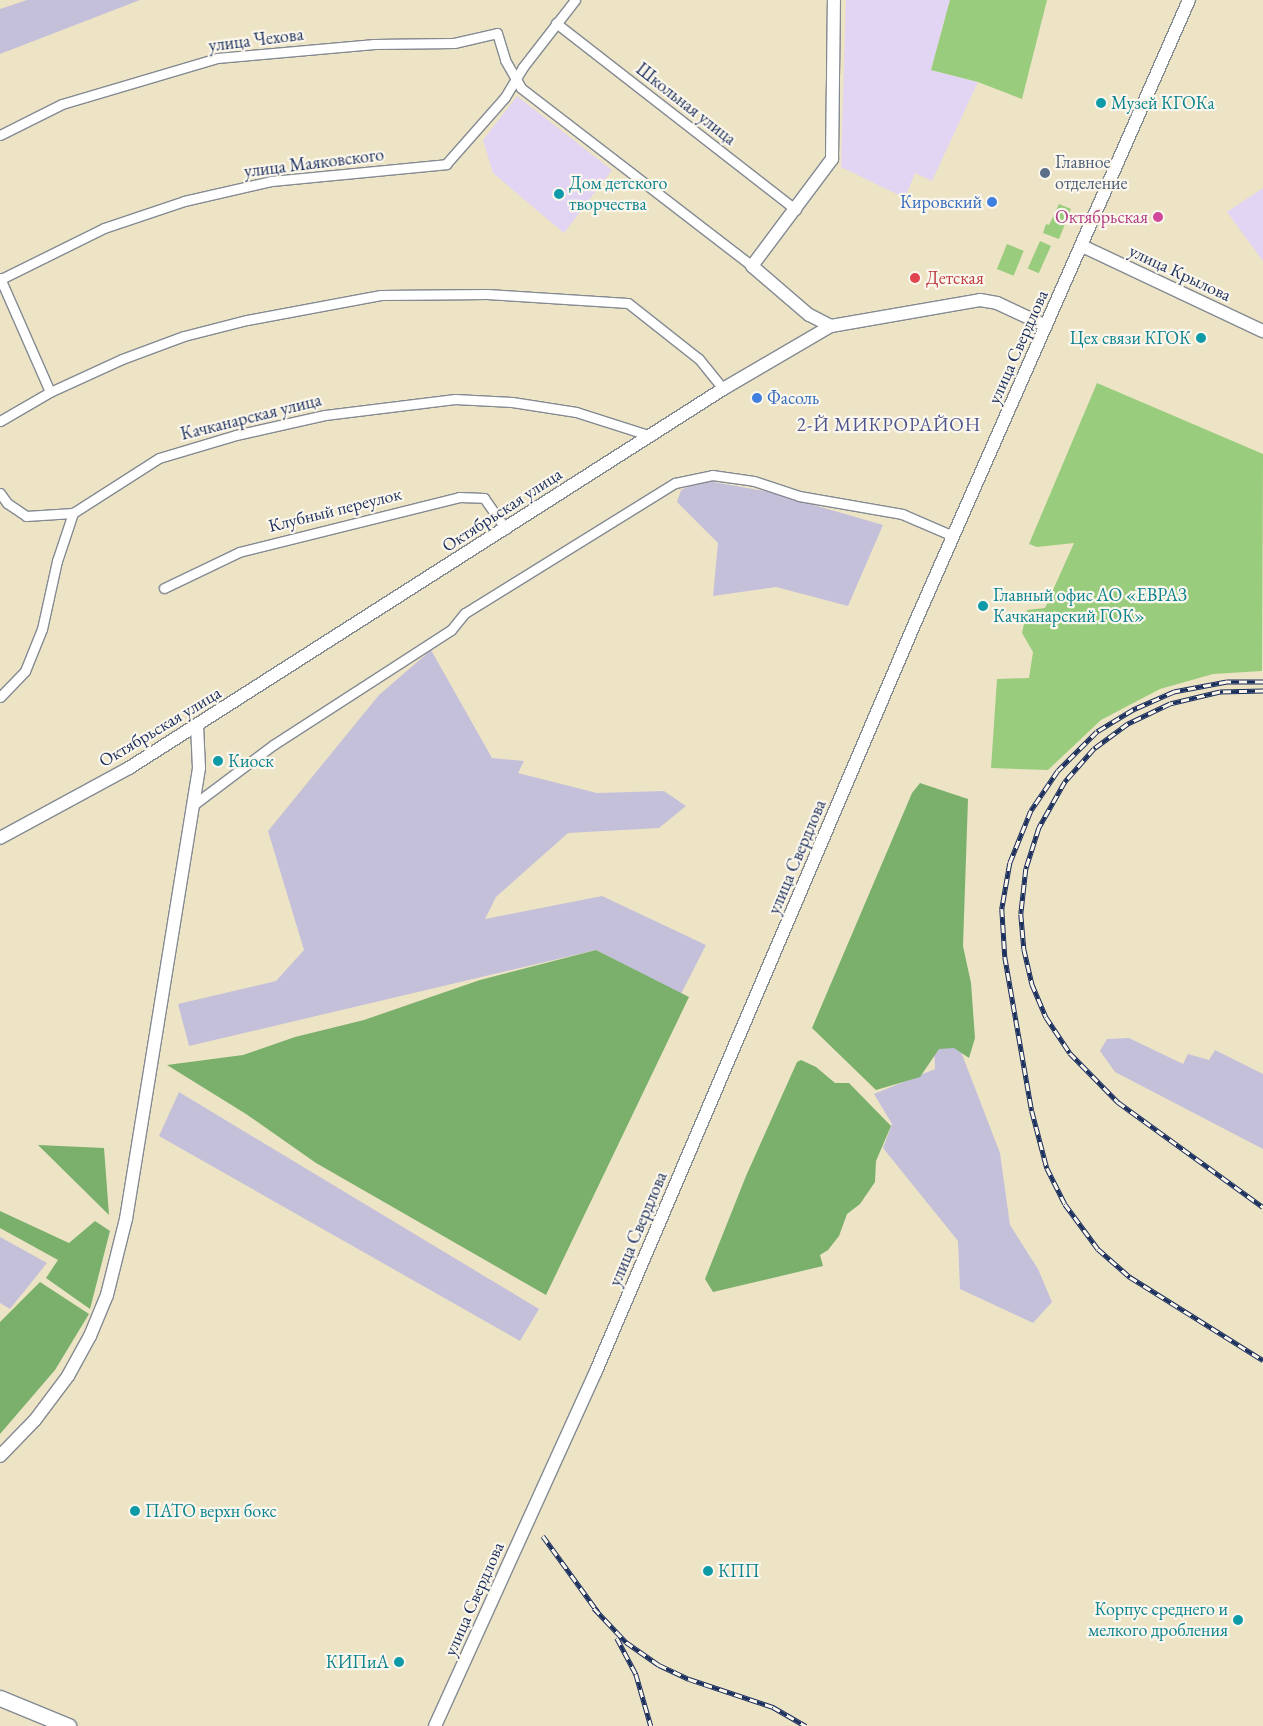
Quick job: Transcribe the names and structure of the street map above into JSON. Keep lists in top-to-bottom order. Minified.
{"streets":{"street":["улица Чехова","Школьная улица","улица Маяковского","улица Крылова","улица Свердлова","Качканарская улица","Клубный переулок","Октябрьская улица"]},"crossings":[["улица Чехова","улица Маяковского"],["Школьная улица","улица Маяковского"],["улица Крылова","улица Свердлова"],["улица Свердлова","Октябрьская улица"],["Качканарская улица","Октябрьская улица"],["Клубный переулок","Октябрьская улица"]],"districts":["2-Й МИКРОРАЙОН"],"places":["Музей КГОКа","Главное отделение","Дом детского творчества","Кировский","Октябрьская","Детская","Цех связи КГОК","Фасоль","Главный офис АО «ЕВРАЗ Качканарский ГОК»","Киоск","ПАТО верхн бокс","КПП","Корпус среднего и мелкого дробления","КИПиА"]}
